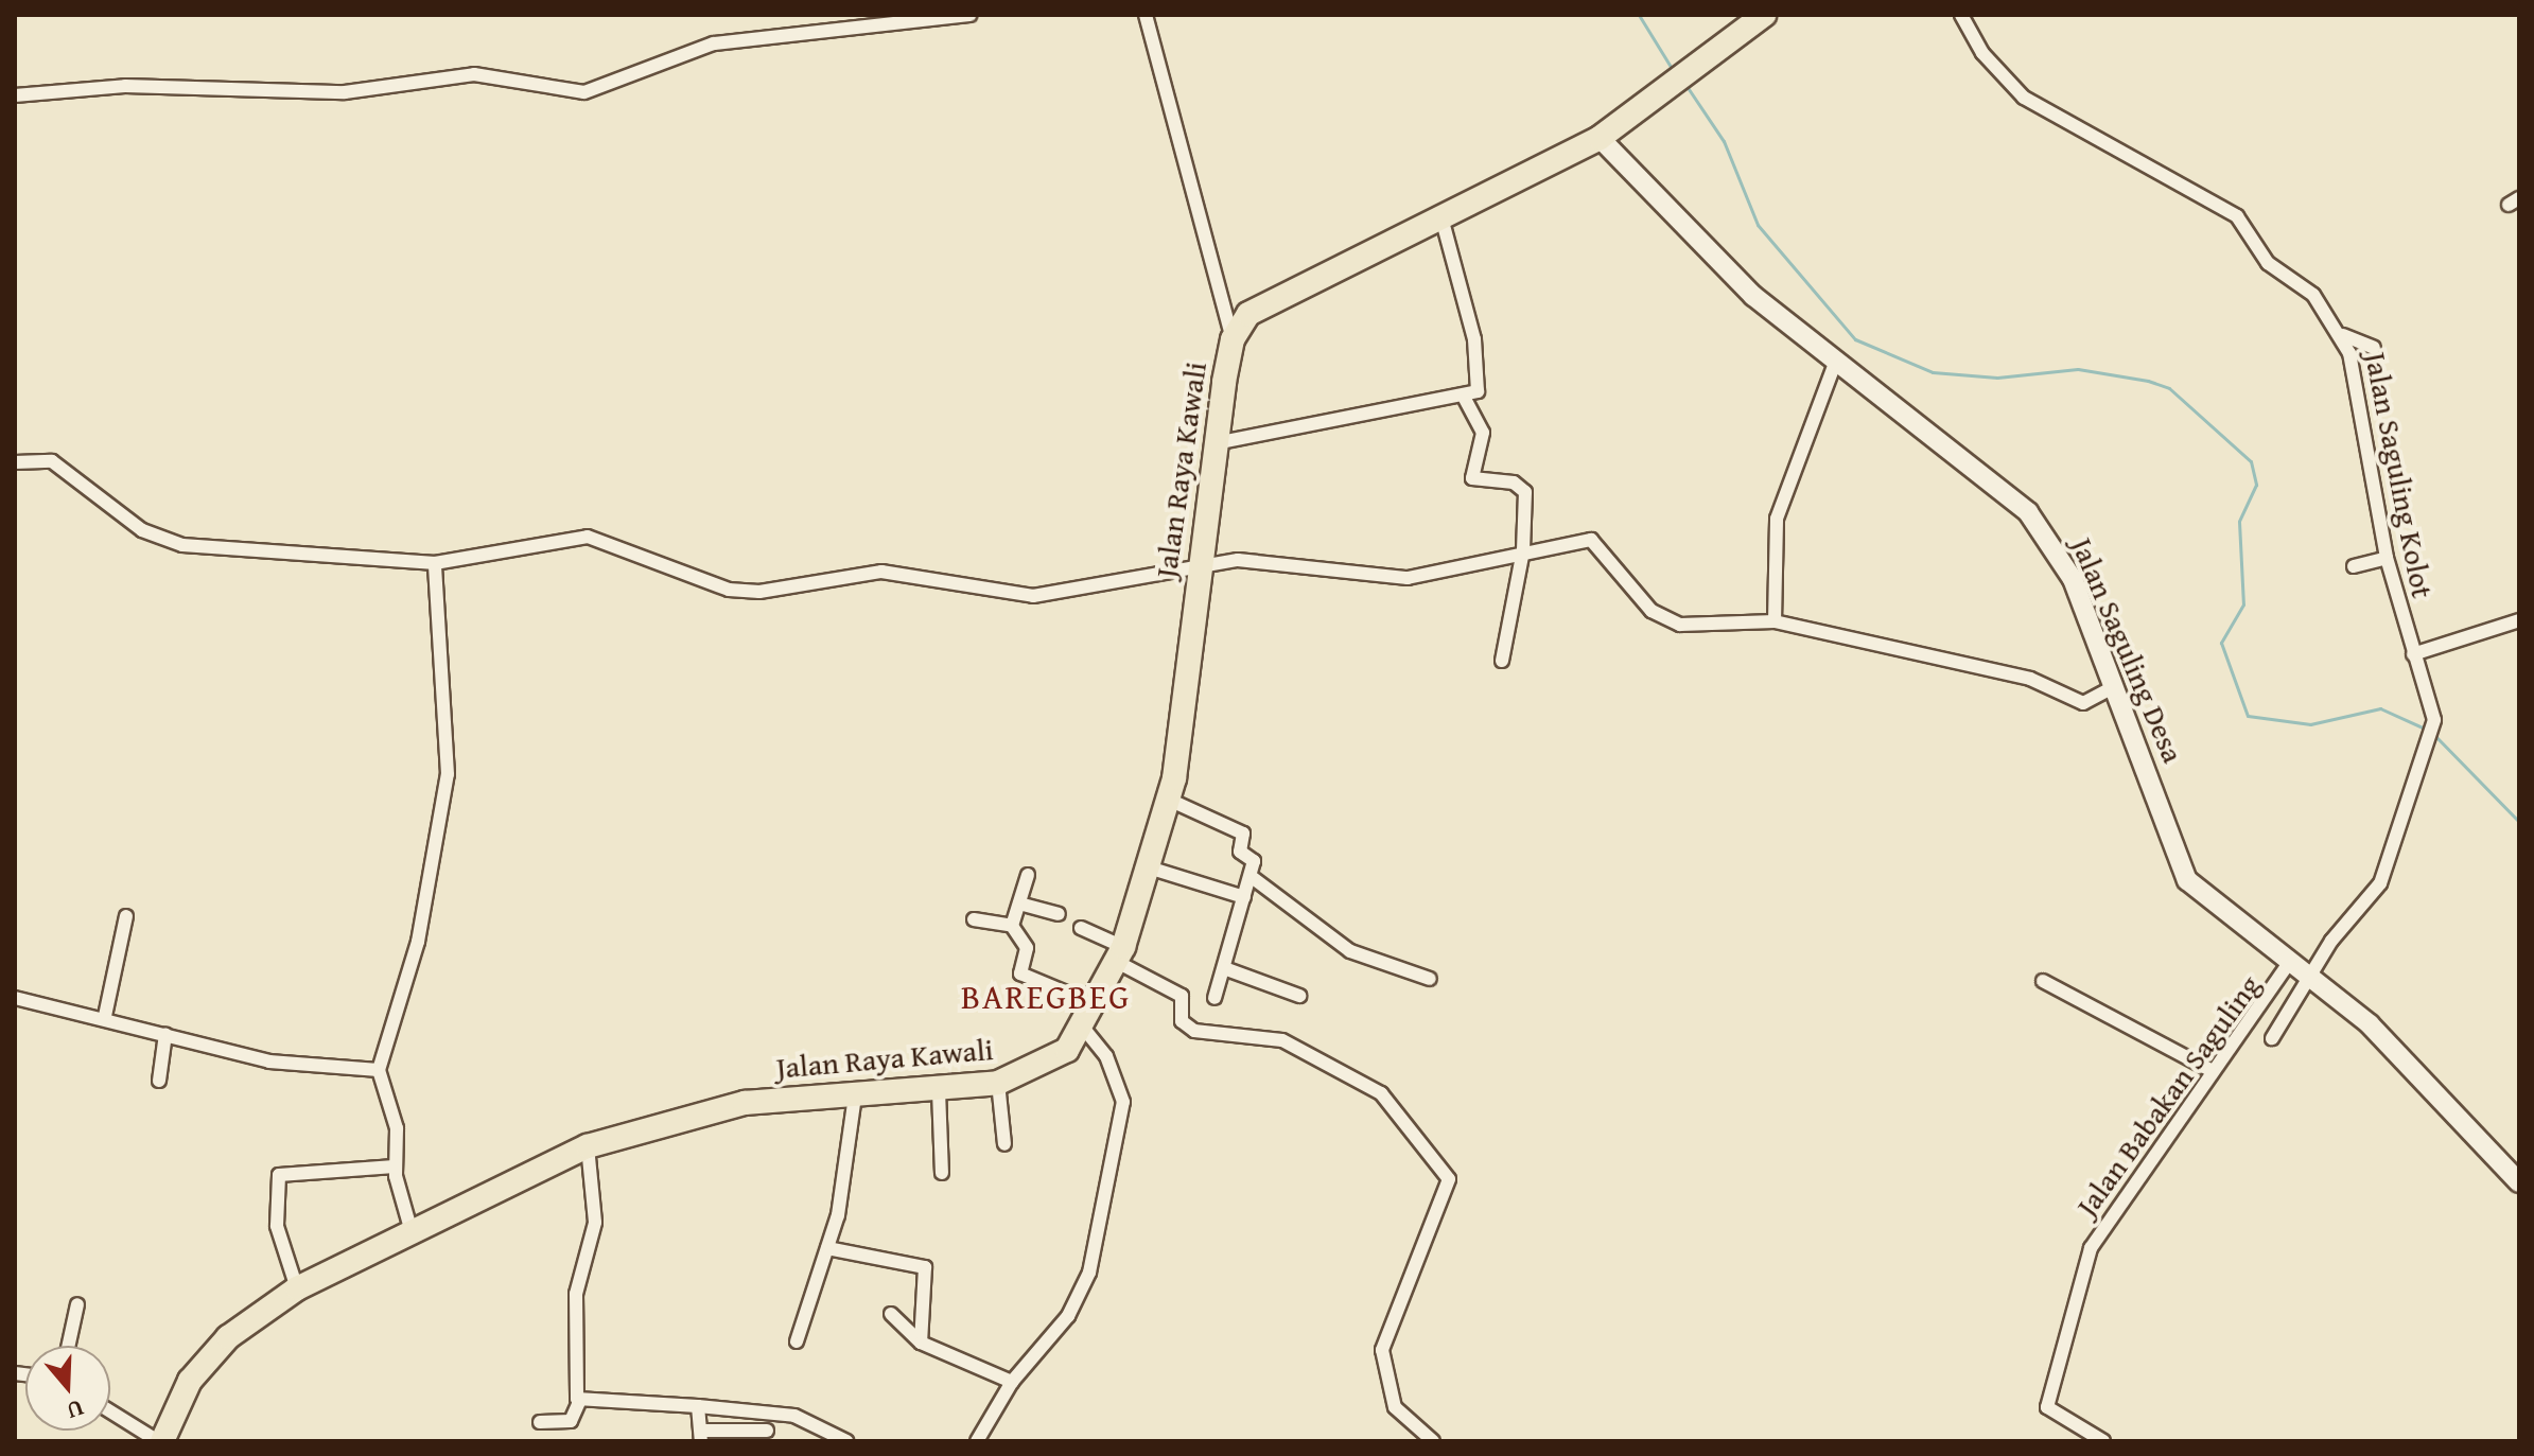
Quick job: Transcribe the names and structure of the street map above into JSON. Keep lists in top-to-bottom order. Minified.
{"streets":{"highway":["Jalan Raya Kawali"],"street":["Jalan Saguling Kolot","Jalan Saguling Desa","Jalan Babakan Saguling"]},"crossings":[["Jalan Raya Kawali","Jalan Saguling Desa"],["Jalan Saguling Kolot","Jalan Saguling Desa"],["Jalan Saguling Desa","Jalan Babakan Saguling"]],"districts":["BAREGBEG"],"north":"bottom"}
